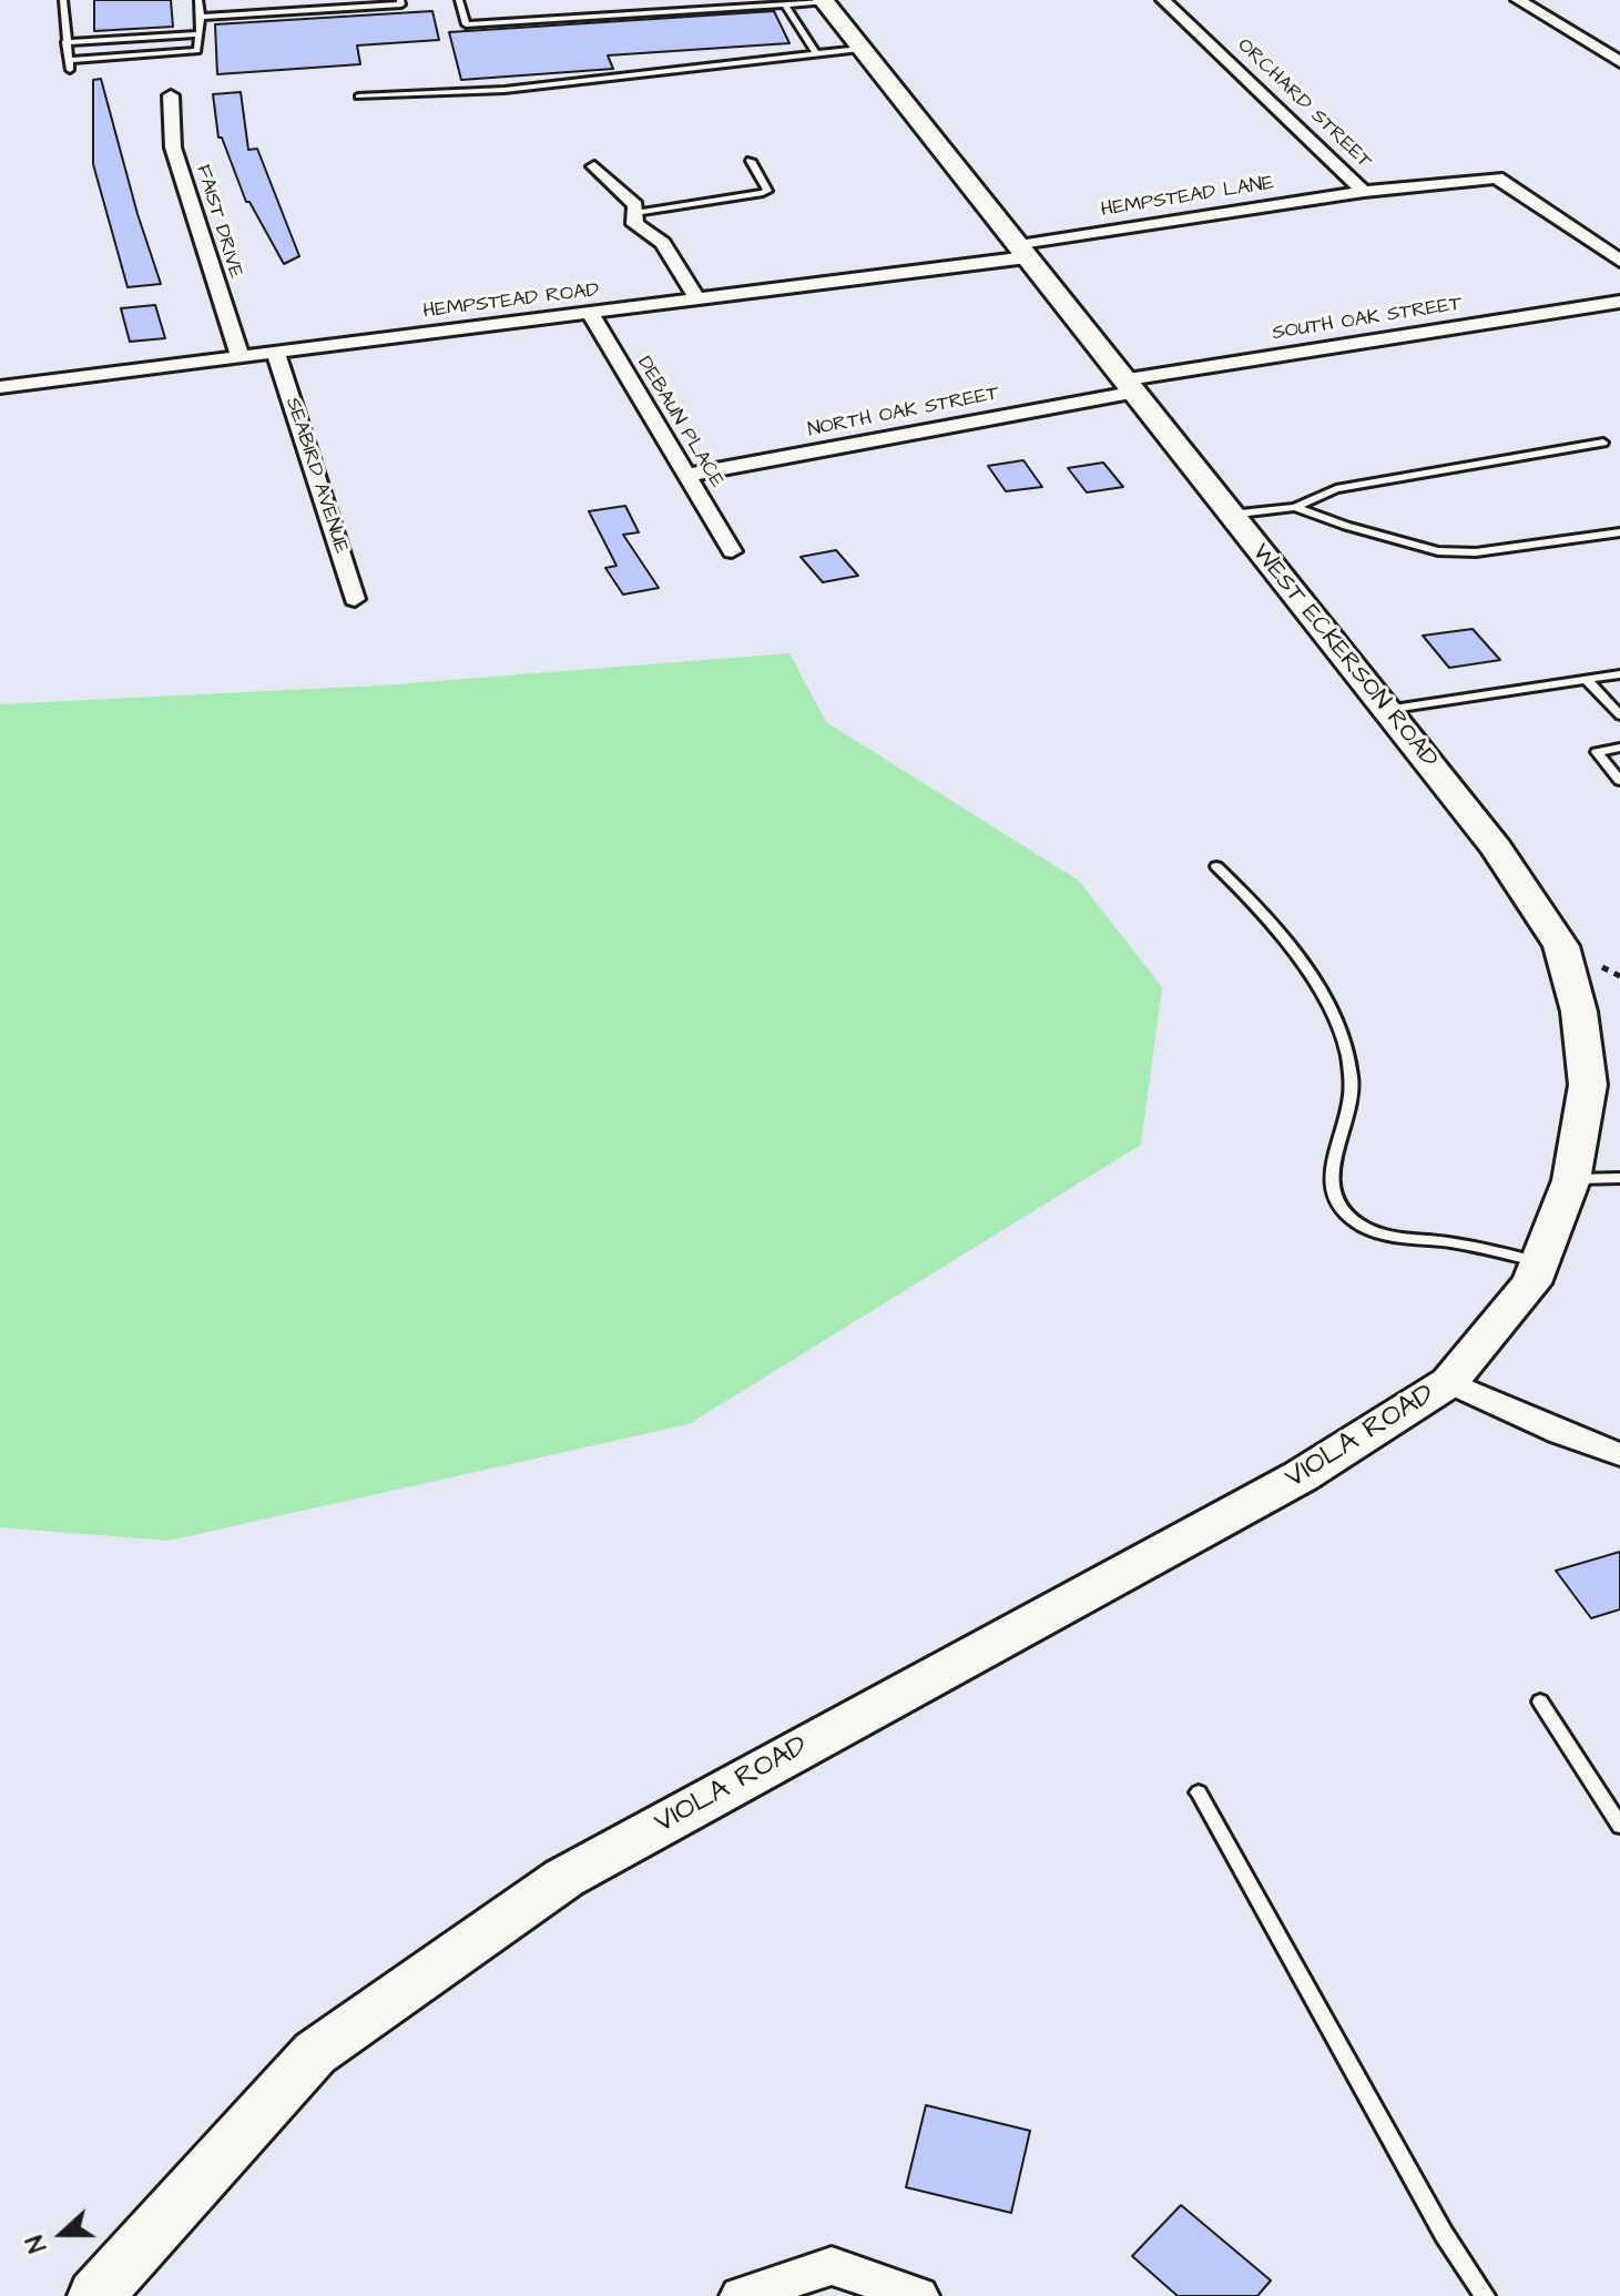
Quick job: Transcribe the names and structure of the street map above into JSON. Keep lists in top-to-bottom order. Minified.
{"streets":{"street":["ORCHARD STREET","HEMPSTEAD LANE","FAIST DRIVE","HEMPSTEAD ROAD","SOUTH OAK STREET","NORTH OAK STREET","DEBAUN PLACE","SEABIRD AVENUE","WEST ECKERSON ROAD","VIOLA ROAD"]},"crossings":[["ORCHARD STREET","HEMPSTEAD LANE"],["HEMPSTEAD LANE","HEMPSTEAD ROAD"],["HEMPSTEAD LANE","WEST ECKERSON ROAD"],["FAIST DRIVE","HEMPSTEAD ROAD"],["HEMPSTEAD ROAD","DEBAUN PLACE"],["HEMPSTEAD ROAD","SEABIRD AVENUE"],["HEMPSTEAD ROAD","WEST ECKERSON ROAD"],["SOUTH OAK STREET","NORTH OAK STREET"],["SOUTH OAK STREET","WEST ECKERSON ROAD"],["NORTH OAK STREET","DEBAUN PLACE"],["NORTH OAK STREET","WEST ECKERSON ROAD"],["WEST ECKERSON ROAD","VIOLA ROAD"]],"north":"left"}
